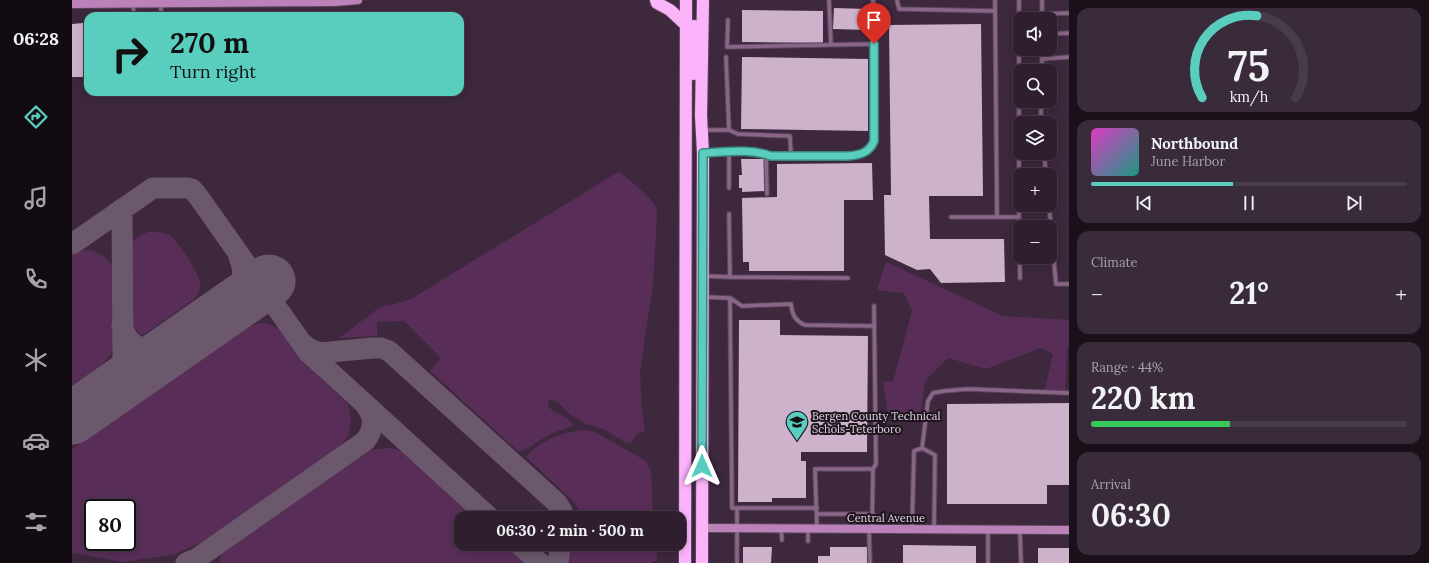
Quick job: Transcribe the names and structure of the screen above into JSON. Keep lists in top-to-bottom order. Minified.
{"streets":{"street":["Central Avenue"]},"places":{"school or university":["Bergen County Technical Schols-Teterboro"]},"page":{"tabs":"06:28","map_buttons":["+","−"],"turn":["270 m","Turn right"],"song":["Northbound","June Harbor"],"tile":["Climate",["Range · 44%","220 km"],["Arrival","06:30"]],"heat":["−","21°","+"],"limit":"80","trip":"06:30 · 2 min · 500 m","gauge":["75","km/h"]}}
